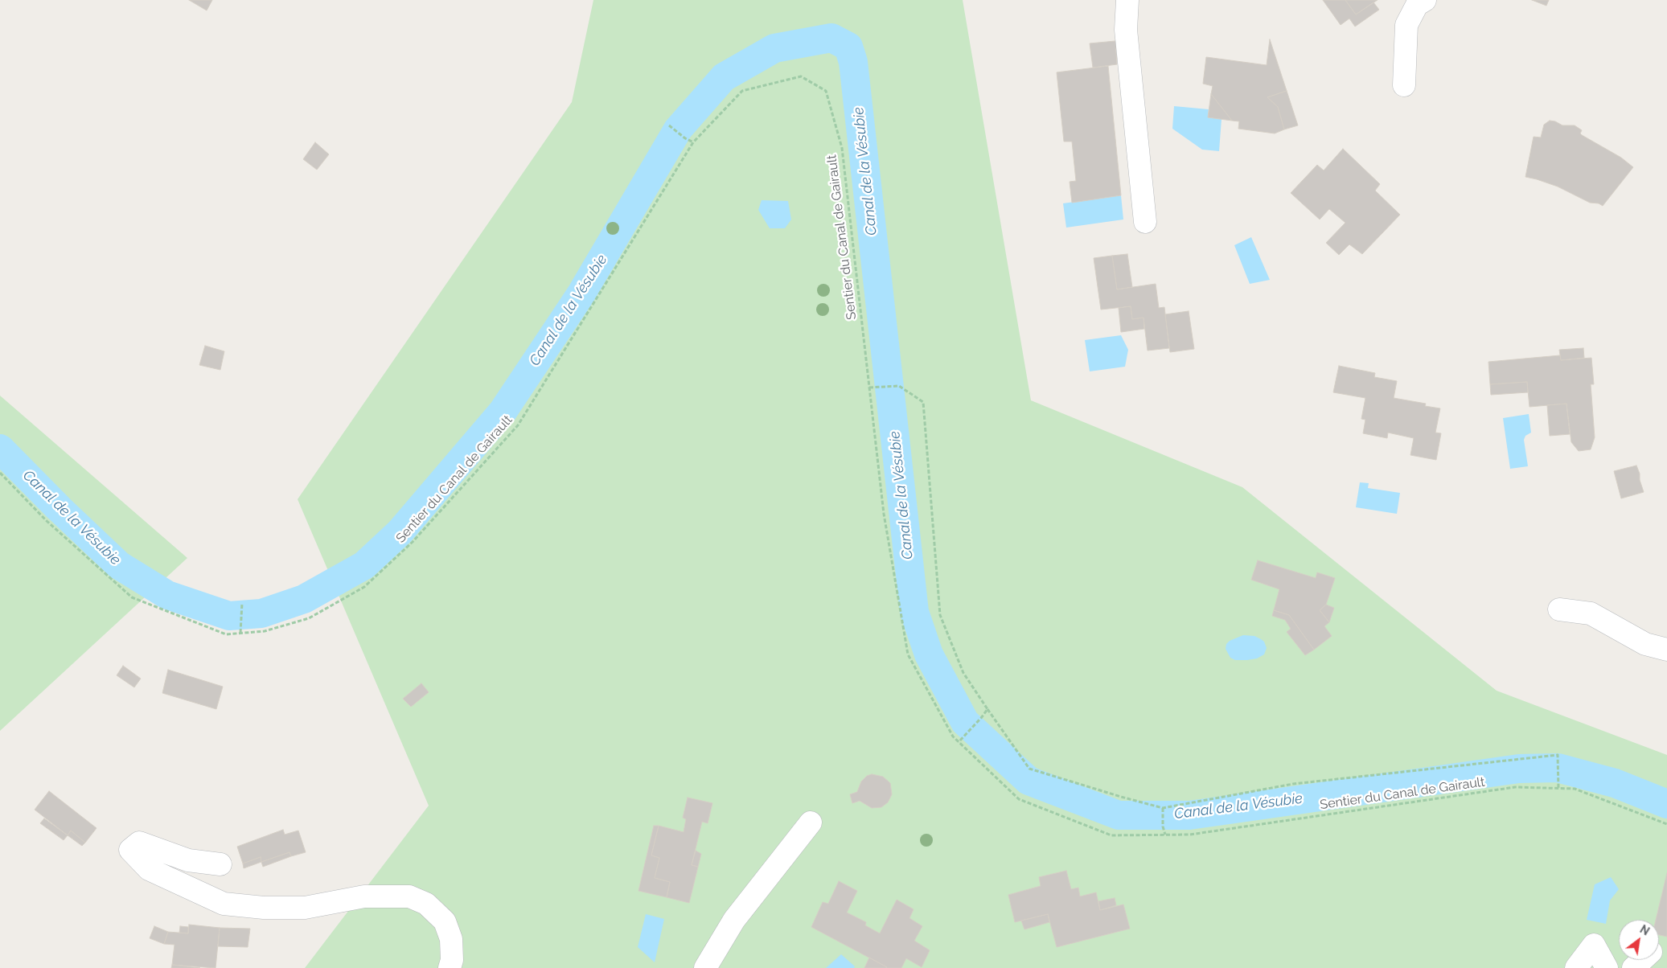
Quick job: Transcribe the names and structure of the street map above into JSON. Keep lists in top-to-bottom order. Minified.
{"streets":{"path":["Sentier du Canal de Gairault"]},"water":["Canal de la Vésubie"],"north":"top right"}
